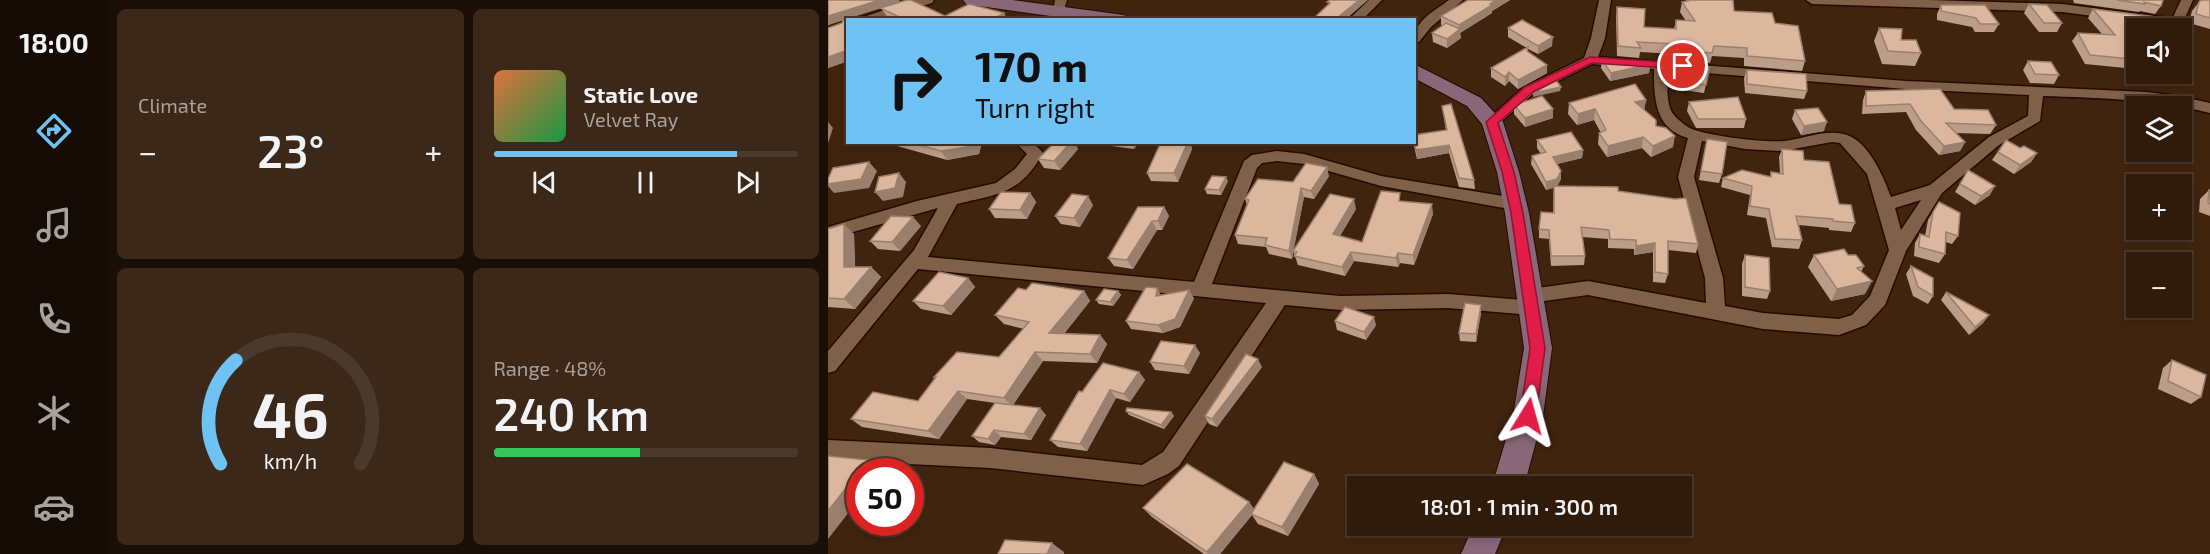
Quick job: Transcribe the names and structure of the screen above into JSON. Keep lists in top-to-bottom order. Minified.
{"page":{"tabs":"18:00","tile":["Climate",["Range · 48%","240 km"]],"map_buttons":["+","−"],"turn":["170 m","Turn right"],"song":["Static Love","Velvet Ray"],"heat":["−","23°","+"],"limit":"50","trip":"18:01 · 1 min · 300 m","gauge":["46","km/h"]}}
